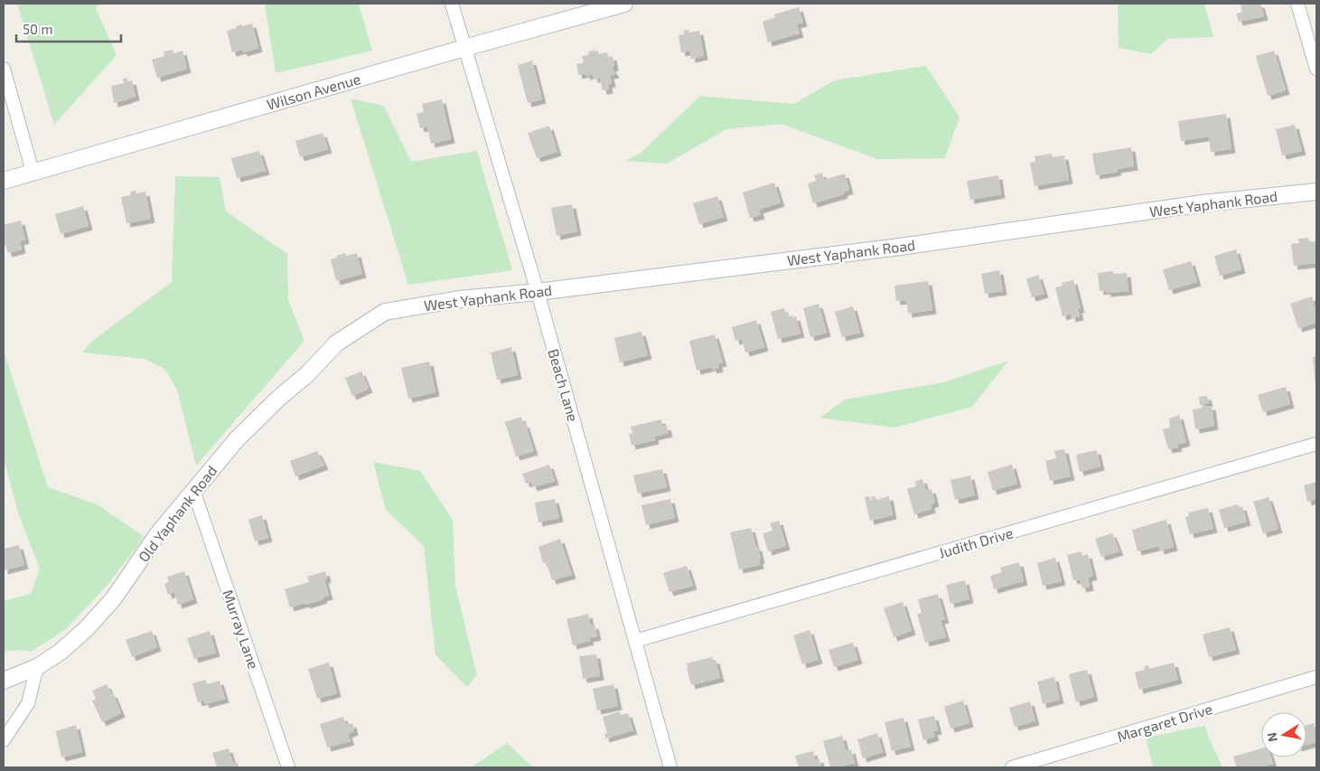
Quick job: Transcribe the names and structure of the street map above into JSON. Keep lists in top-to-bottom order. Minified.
{"streets":{"street":["Wilson Avenue","West Yaphank Road","Beach Lane","Old Yaphank Road","Judith Drive","Murray Lane","Margaret Drive"]},"crossings":[["Wilson Avenue","Beach Lane"],["West Yaphank Road","Beach Lane"],["West Yaphank Road","Old Yaphank Road"],["Beach Lane","Judith Drive"],["Old Yaphank Road","Murray Lane"]],"scale_bar":"50 m","north":"left"}
